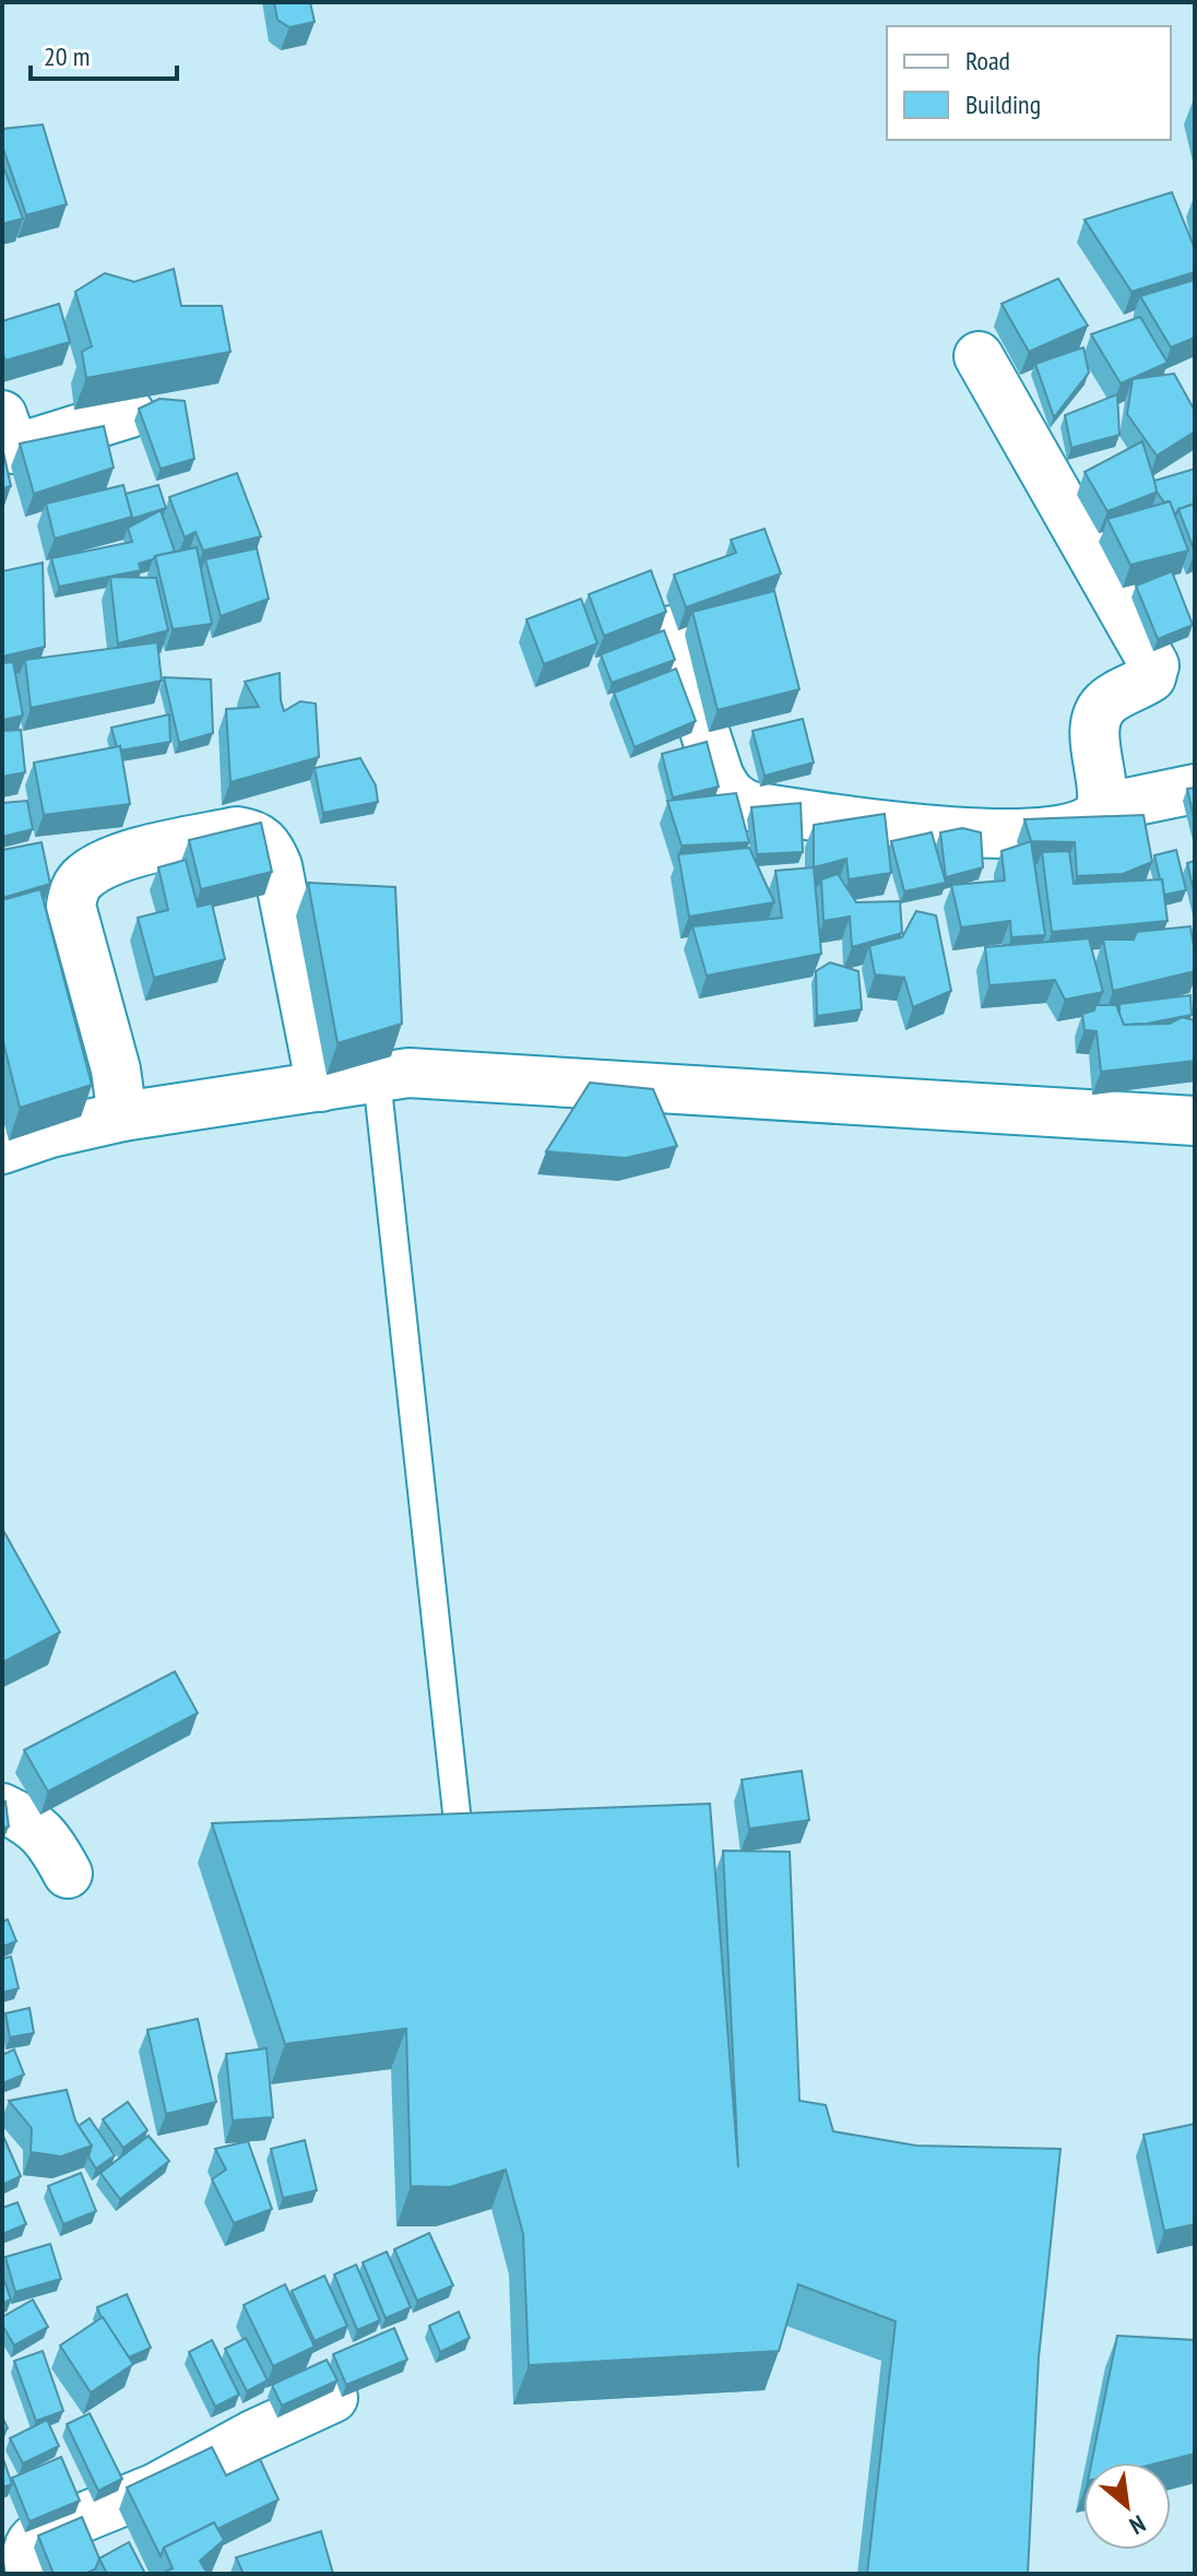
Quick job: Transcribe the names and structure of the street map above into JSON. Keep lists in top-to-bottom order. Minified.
{"legend":["Road","Building"],"scale_bar":"20 m","north":"bottom right"}
